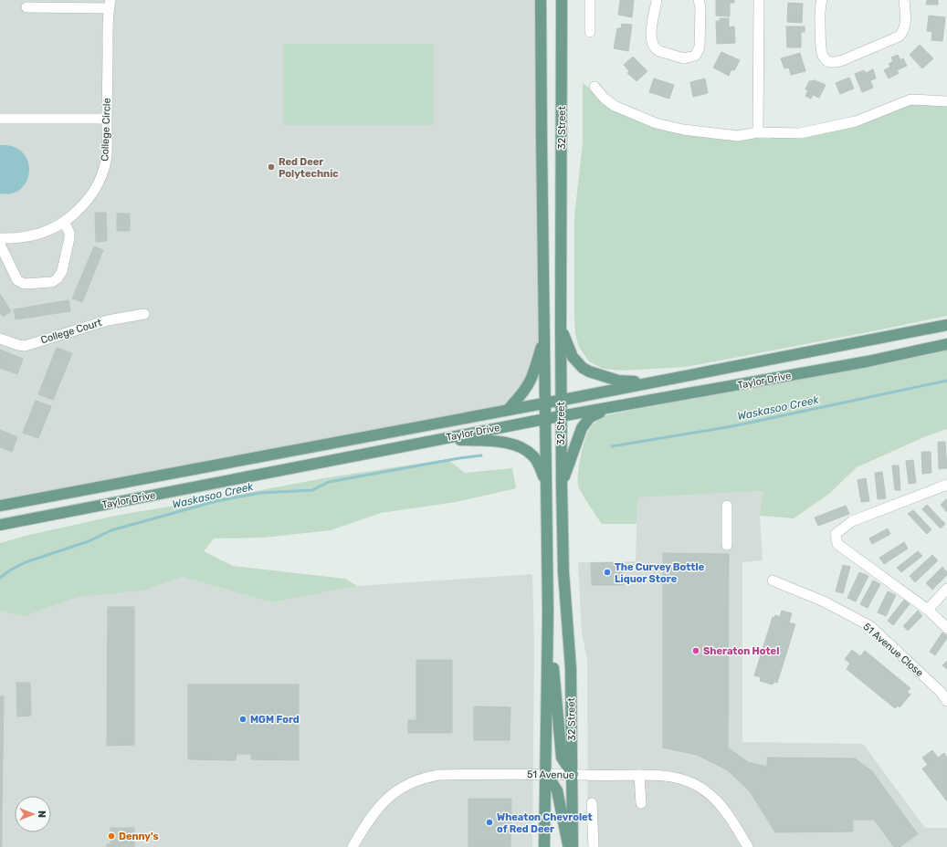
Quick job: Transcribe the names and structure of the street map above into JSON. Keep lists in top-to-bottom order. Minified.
{"streets":{"main road":["32 Street","Taylor Drive"],"street":["College Circle","College Court","51 Avenue Close","51 Avenue"]},"crossings":[["32 Street","Taylor Drive"],["32 Street","51 Avenue"]],"water":["Waskasoo Creek"],"places":["Red Deer Polytechnic","The Curvey Bottle Liquor Store","Sheraton Hotel","MGM Ford","Wheaton Chevrolet of Red Deer","Denny's"],"north":"right"}
